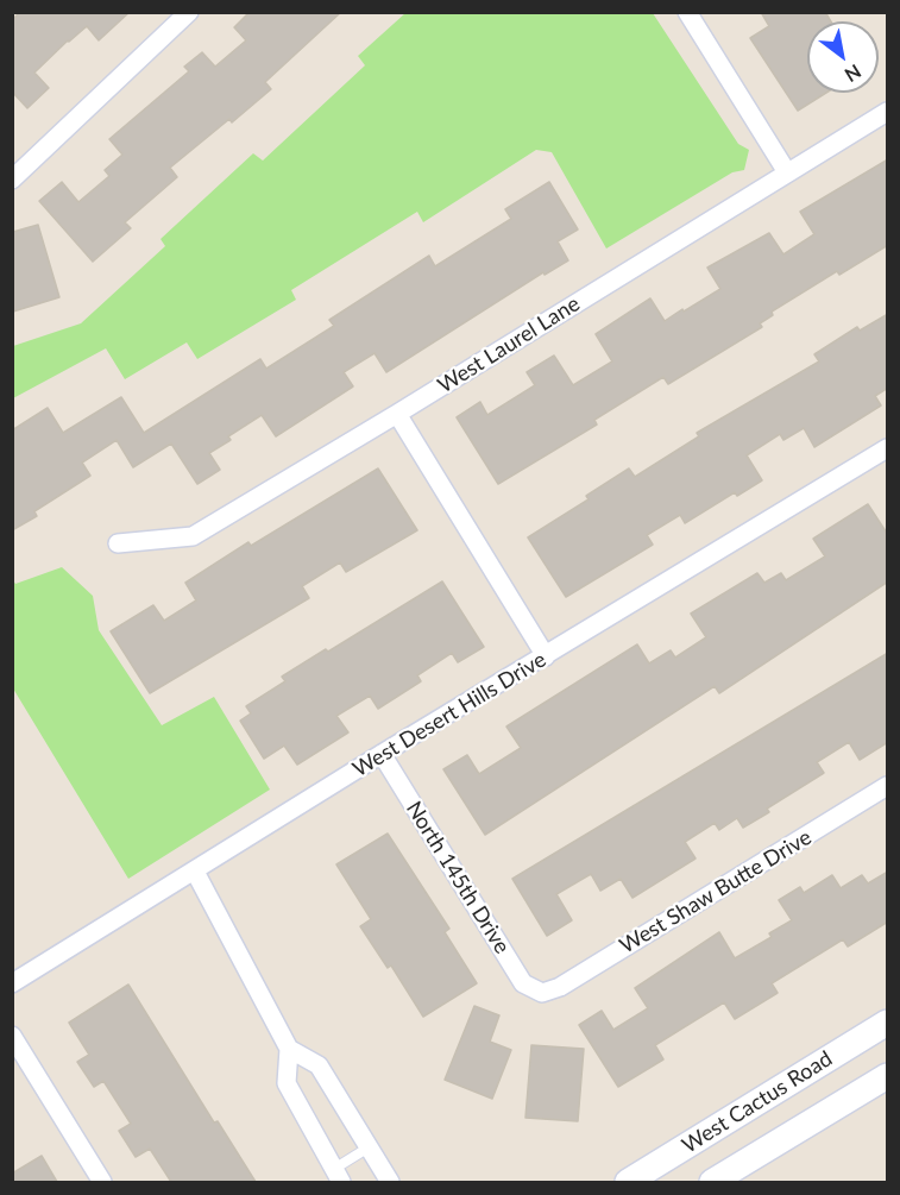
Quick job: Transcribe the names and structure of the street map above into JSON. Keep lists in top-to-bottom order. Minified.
{"streets":{"main road":["West Cactus Road"],"street":["West Laurel Lane","West Desert Hills Drive","North 145th Drive","West Shaw Butte Drive"]},"crossings":[["West Desert Hills Drive","North 145th Drive"],["North 145th Drive","West Shaw Butte Drive"]],"north":"bottom right"}
